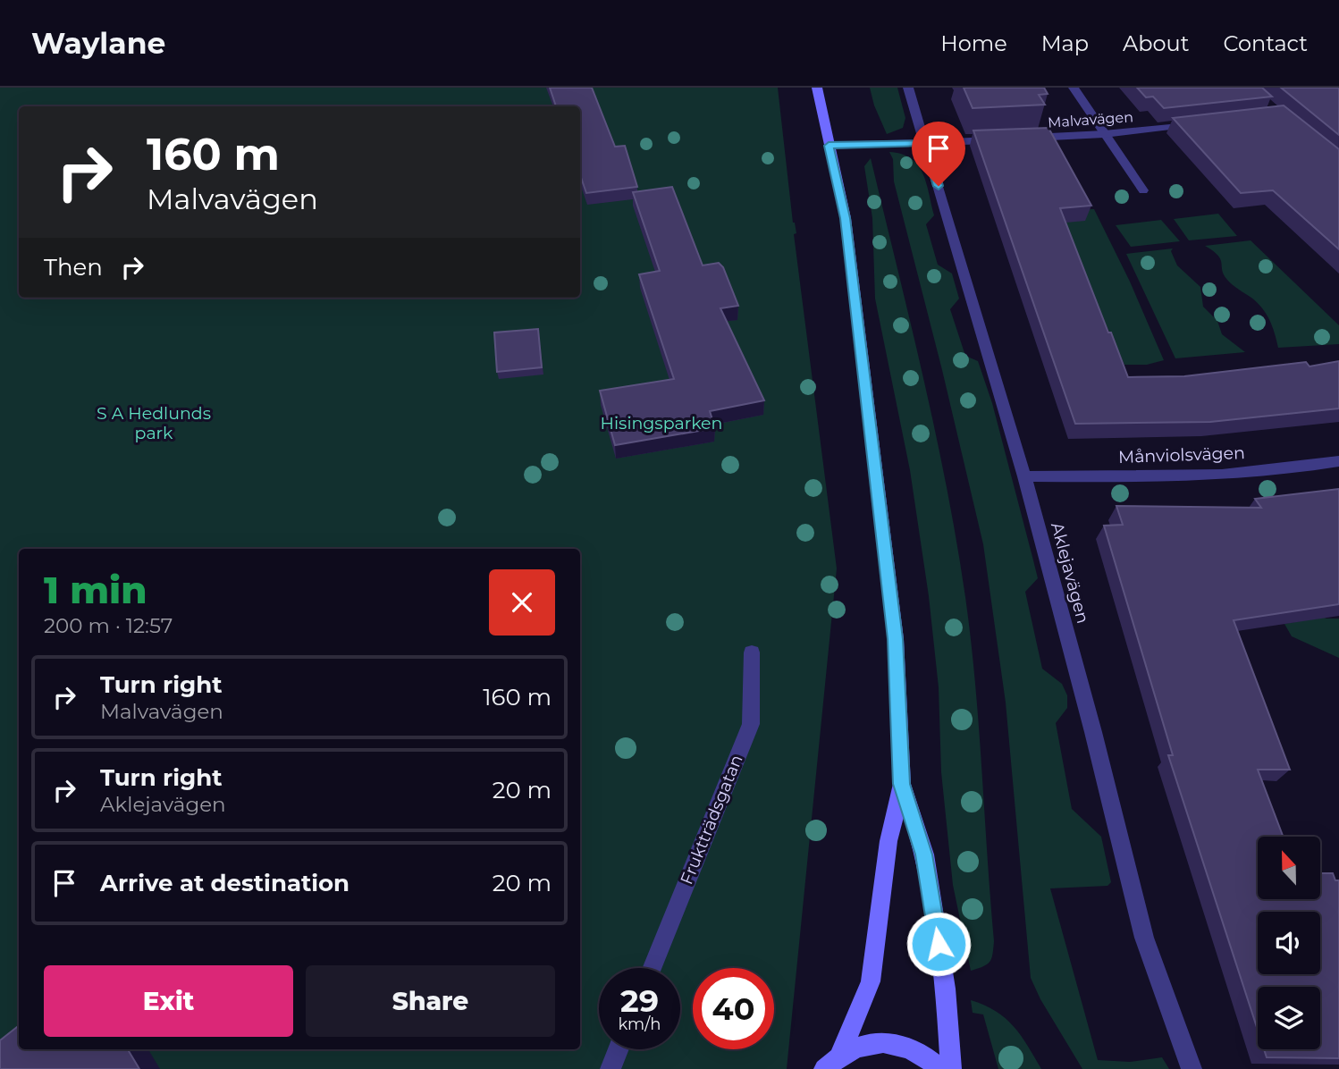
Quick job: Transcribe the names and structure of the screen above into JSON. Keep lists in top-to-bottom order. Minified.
{"streets":{"street":["Malvavägen","Månviolsvägen","Aklejavägen","Fruktträdsgatan"]},"crossings":[["Månviolsvägen","Aklejavägen"]],"parks":["S A Hedlunds park","Hisingsparken"],"north":"top","page":{"header":"Waylane","nav":["Home","Map","About","Contact"],"turn":["160 m","Malvavägen"],"then":"Then","heading":["1 min","200 m · 12:57"],"list":[{"name":"Turn right","note":"Malvavägen","value":"160 m"},{"name":"Turn right","note":"Aklejavägen","value":"20 m"},{"name":"Arrive at destination","value":"20 m"}],"buttons":["Exit","Share"],"speed":"29 km/h","limit":"40"}}
